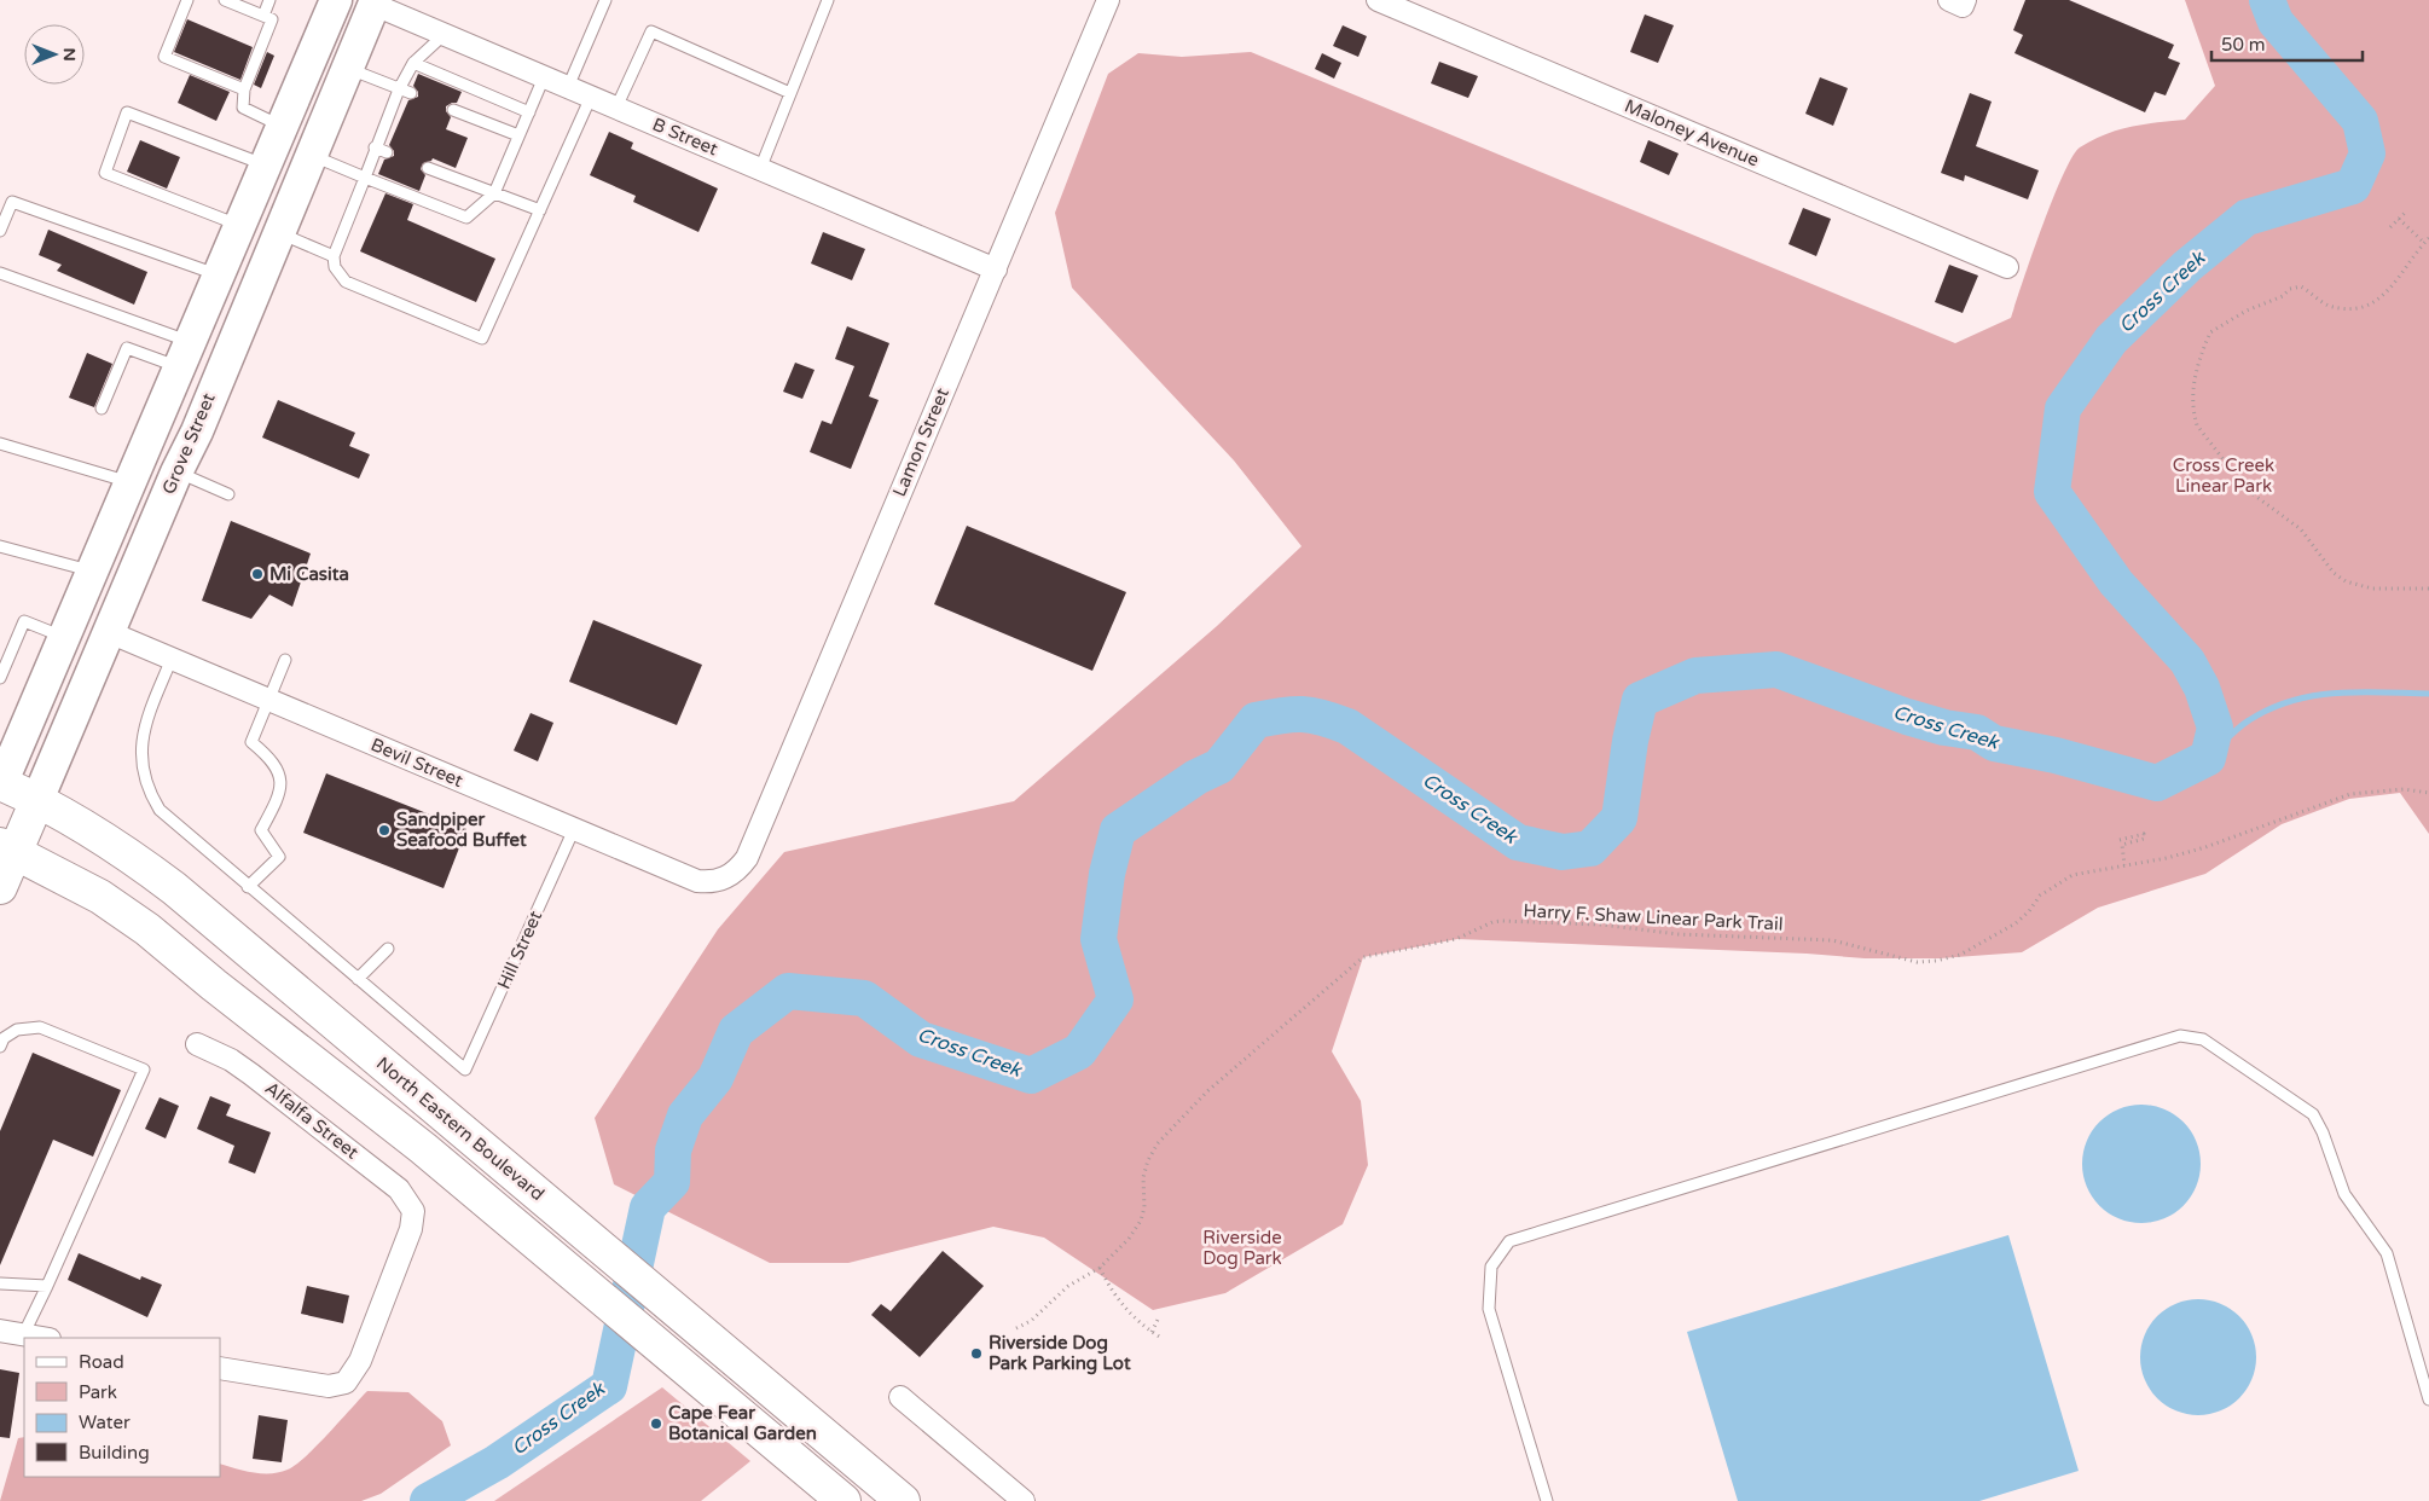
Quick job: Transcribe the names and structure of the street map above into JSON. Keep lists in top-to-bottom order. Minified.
{"streets":{"highway":["Grove Street","North Eastern Boulevard"],"street":["Maloney Avenue","B Street","Lamon Street","Bevil Street","Alfalfa Street"],"lane":["Hill Street"],"path":["Harry F. Shaw Linear Park Trail"]},"crossings":[["B Street","Lamon Street"],["B Street","Grove Street"],["Lamon Street","Bevil Street"],["Grove Street","Bevil Street"],["Grove Street","North Eastern Boulevard"],["Bevil Street","Hill Street"]],"water":["Cross Creek"],"parks":["Cross Creek Linear Park","Riverside Dog Park"],"places":["Mi Casita","Sandpiper Seafood Buffet","Riverside Dog Park Parking Lot","Cape Fear Botanical Garden"],"legend":["Road","Park","Water","Building"],"scale_bar":"50 m","north":"right"}
